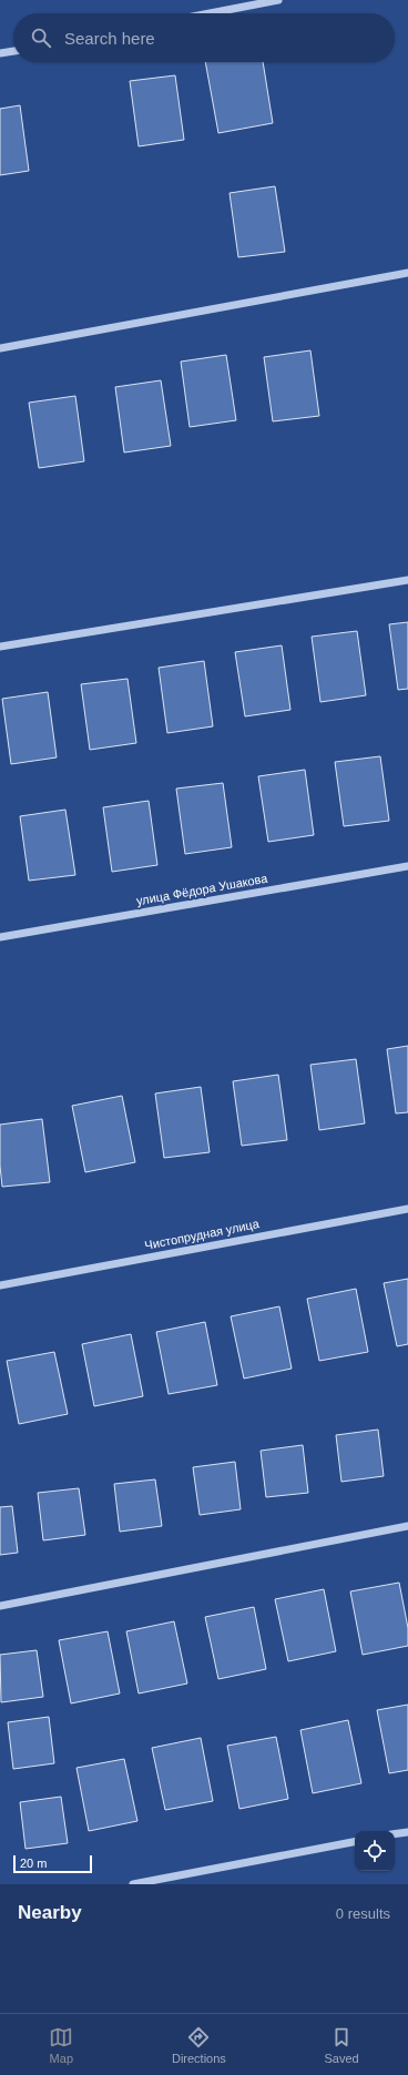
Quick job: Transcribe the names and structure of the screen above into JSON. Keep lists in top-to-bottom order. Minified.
{"streets":{"street":["улица Фёдора Ушакова","Чистопрудная улица"]},"scale_bar":"20 m","page":{"search":"Search here","scale":"20 m","heading":["Nearby","0 results"],"nav":["Map","Directions","Saved"]}}
